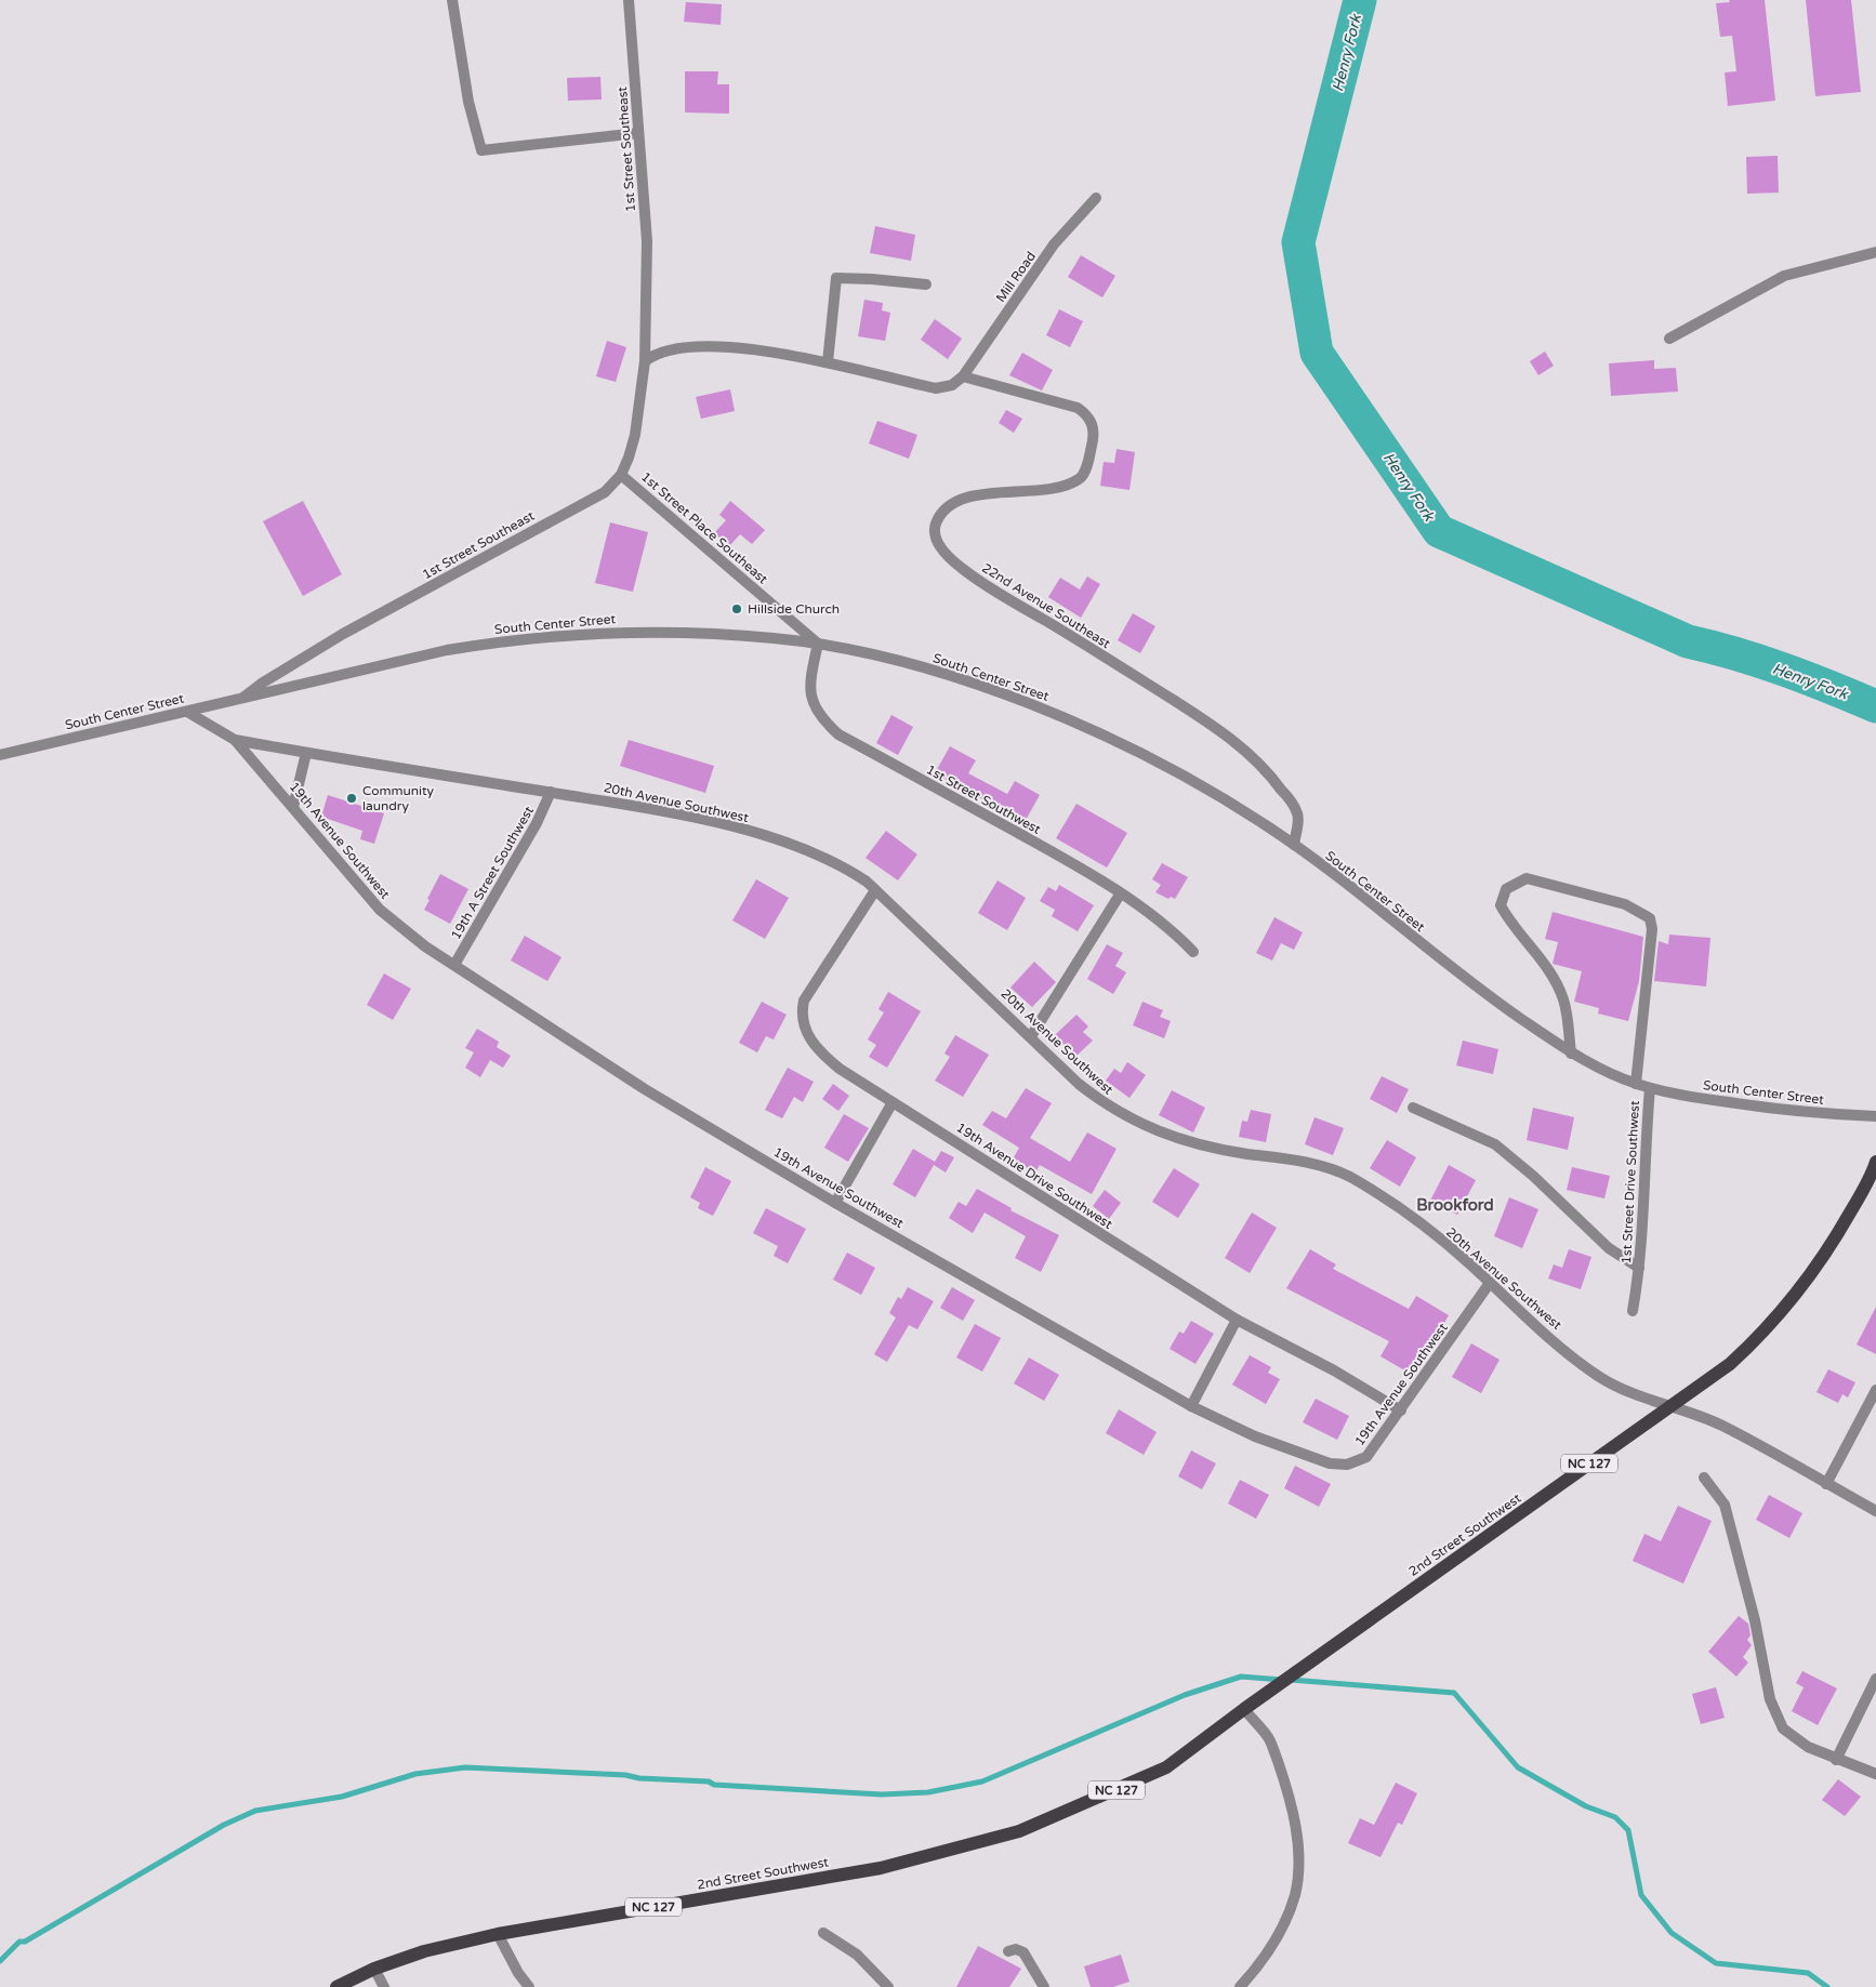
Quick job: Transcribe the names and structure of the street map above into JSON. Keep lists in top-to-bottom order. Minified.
{"streets":{"main road":["NC 127","2nd Street Southwest"],"street":["1st Street Southeast","Mill Road","1st Street Place Southeast","22nd Avenue Southeast","South Center Street","1st Street Southwest","20th Avenue Southwest","19th Avenue Southwest","19th A Street Southwest","19th Avenue Drive Southwest","1st Street Drive Southwest"]},"crossings":[["1st Street Southeast","1st Street Place Southeast"],["1st Street Southeast","South Center Street"],["Mill Road","22nd Avenue Southeast"],["1st Street Place Southeast","South Center Street"],["1st Street Place Southeast","1st Street Southwest"],["22nd Avenue Southeast","South Center Street"],["South Center Street","1st Street Southwest"],["South Center Street","19th Avenue Southwest"],["South Center Street","1st Street Drive Southwest"],["20th Avenue Southwest","19th Avenue Southwest"],["20th Avenue Southwest","19th A Street Southwest"],["20th Avenue Southwest","19th Avenue Drive Southwest"],["20th Avenue Southwest","2nd Street Southwest"],["19th Avenue Southwest","19th A Street Southwest"],["19th Avenue Southwest","19th Avenue Drive Southwest"]],"districts":["Brookford"],"water":["Henry Fork"],"places":["Hillside Church","Community laundry"]}
